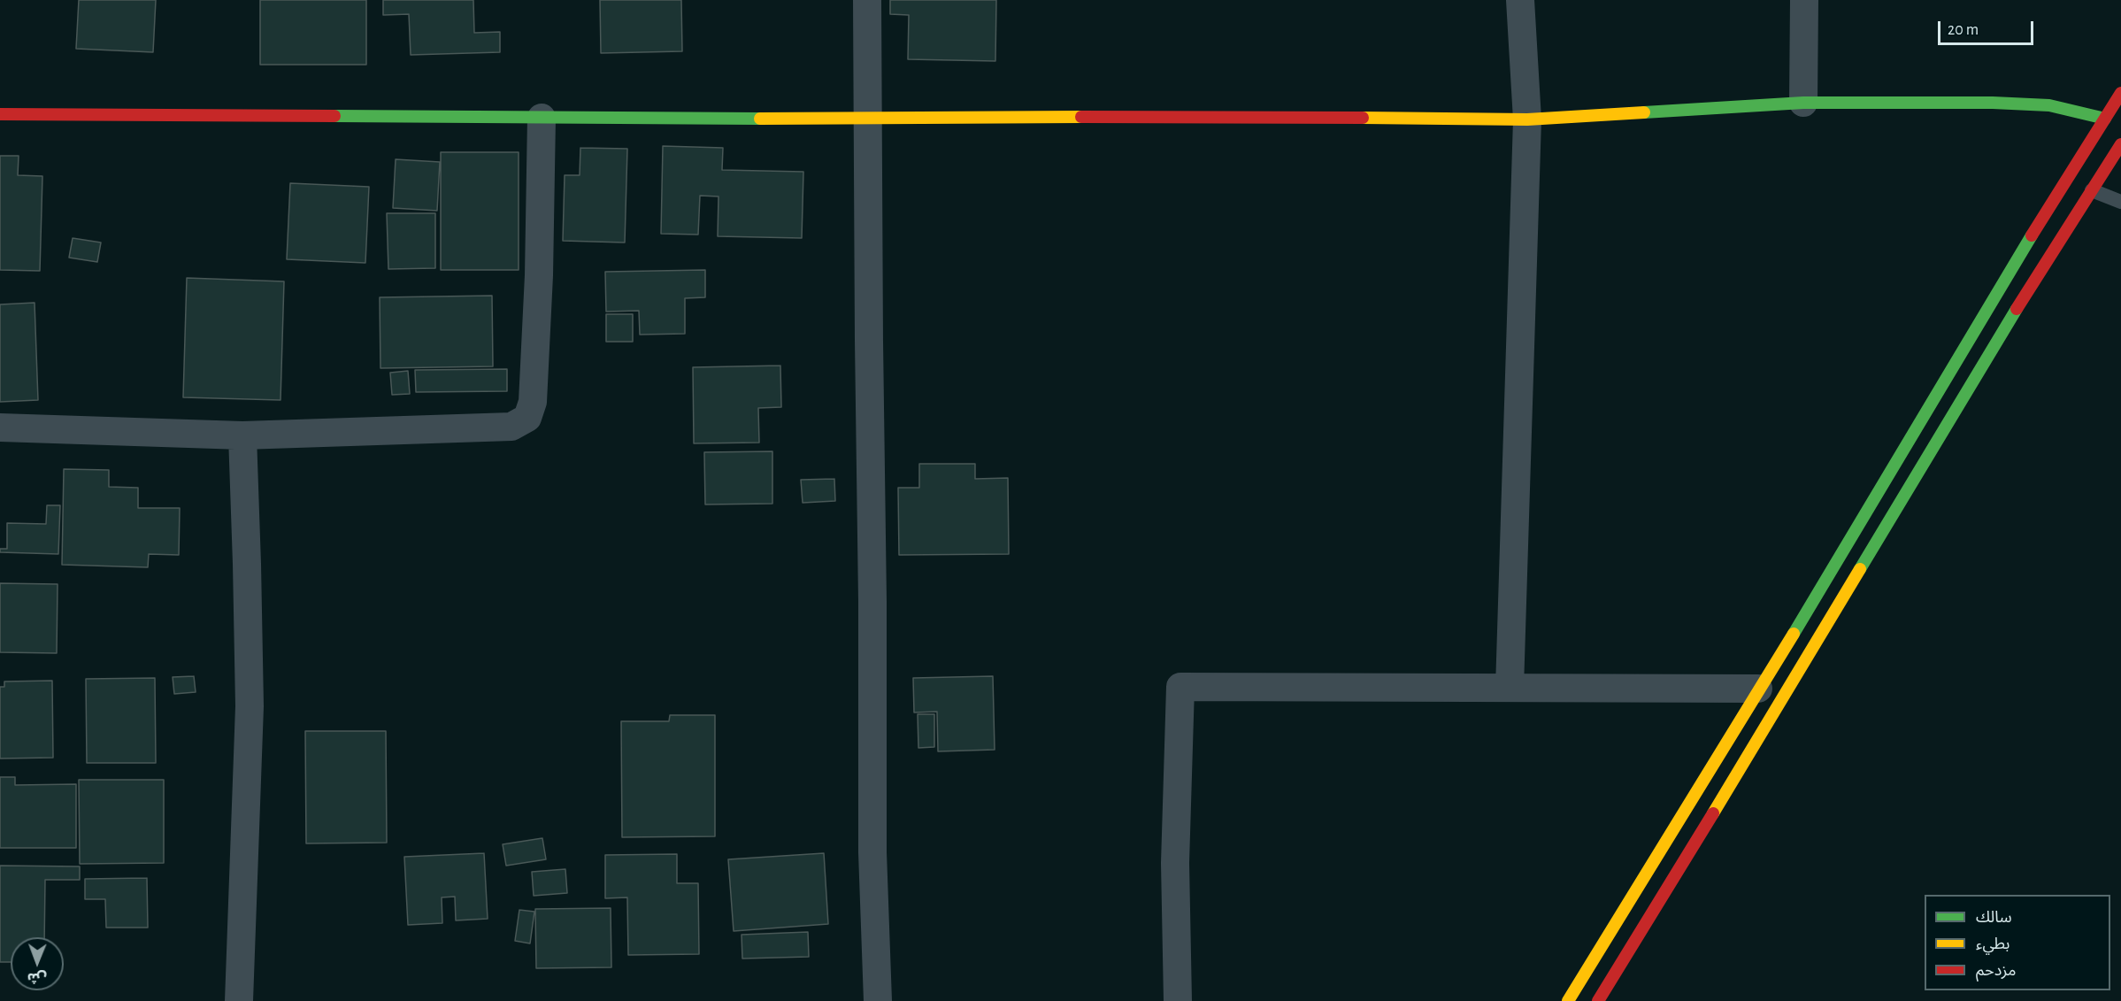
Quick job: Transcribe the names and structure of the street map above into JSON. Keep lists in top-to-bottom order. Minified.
{"legend":["سالك","بطيء","مزدحم"],"scale_bar":"20 m","north":"bottom"}
